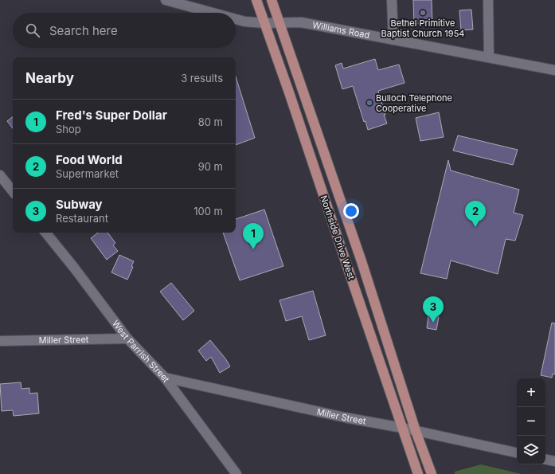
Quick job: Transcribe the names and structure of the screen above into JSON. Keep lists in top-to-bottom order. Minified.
{"streets":{"main road":["Northside Drive West"],"street":["Williams Road","Miller Street","West Parrish Street"]},"crossings":[["Williams Road","Northside Drive West"],["Northside Drive West","Miller Street"],["Miller Street","West Parrish Street"]],"places":["Bethel Primitive Baptist Church 1954","Bulloch Telephone Cooperative"],"page":{"search":"Search here","heading":["Nearby","3 results"],"list":[{"mark":"1","name":"Fred's Super Dollar","note":"Shop","value":"80 m"},{"mark":"2","name":"Food World","note":"Supermarket","value":"90 m"},{"mark":"3","name":"Subway","note":"Restaurant","value":"100 m"}],"pins":["2","1","3"],"map_buttons":["+","−"]}}
